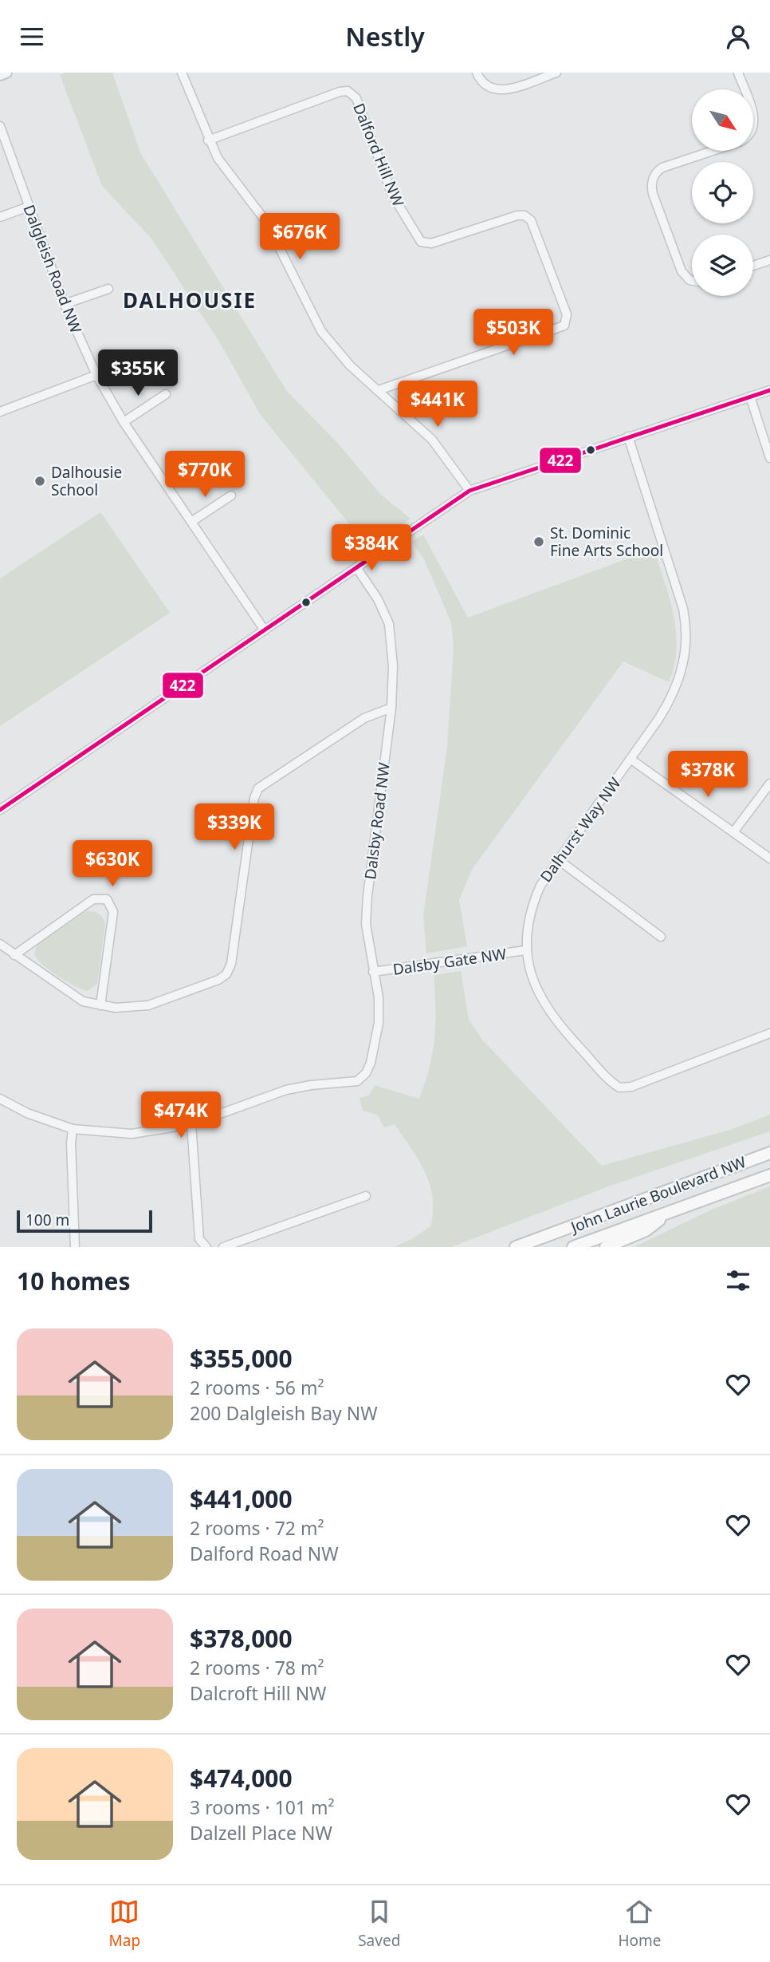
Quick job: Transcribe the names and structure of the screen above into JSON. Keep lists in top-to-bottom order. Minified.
{"streets":{"main road":["John Laurie Boulevard NW"],"street":["Dalford Hill NW","Dalgleish Road NW","Dalsby Road NW","Dalhurst Way NW","Dalsby Gate NW"]},"crossings":[["Dalsby Road NW","Dalsby Gate NW"],["Dalhurst Way NW","Dalsby Gate NW"]],"districts":["DALHOUSIE"],"places":["Dalhousie School","St. Dominic Fine Arts School"],"lines":["transit line 422"],"scale_bar":"100 m","north":"bottom right","page":{"header":"Nestly","price":["$676K","$503K","$355K","$441K","$770K","$384K","$378K","$339K","$630K","$474K"],"scale":"100 m","heading":"10 homes","list":[{"name":"$355,000","note":"2 rooms · 56 m² · 200 Dalgleish Bay NW"},{"name":"$441,000","note":"2 rooms · 72 m² · Dalford Road NW"},{"name":"$378,000","note":"2 rooms · 78 m² · Dalcroft Hill NW"},{"name":"$474,000","note":"3 rooms · 101 m² · Dalzell Place NW"}],"tabs":["Map","Saved","Home"]}}
